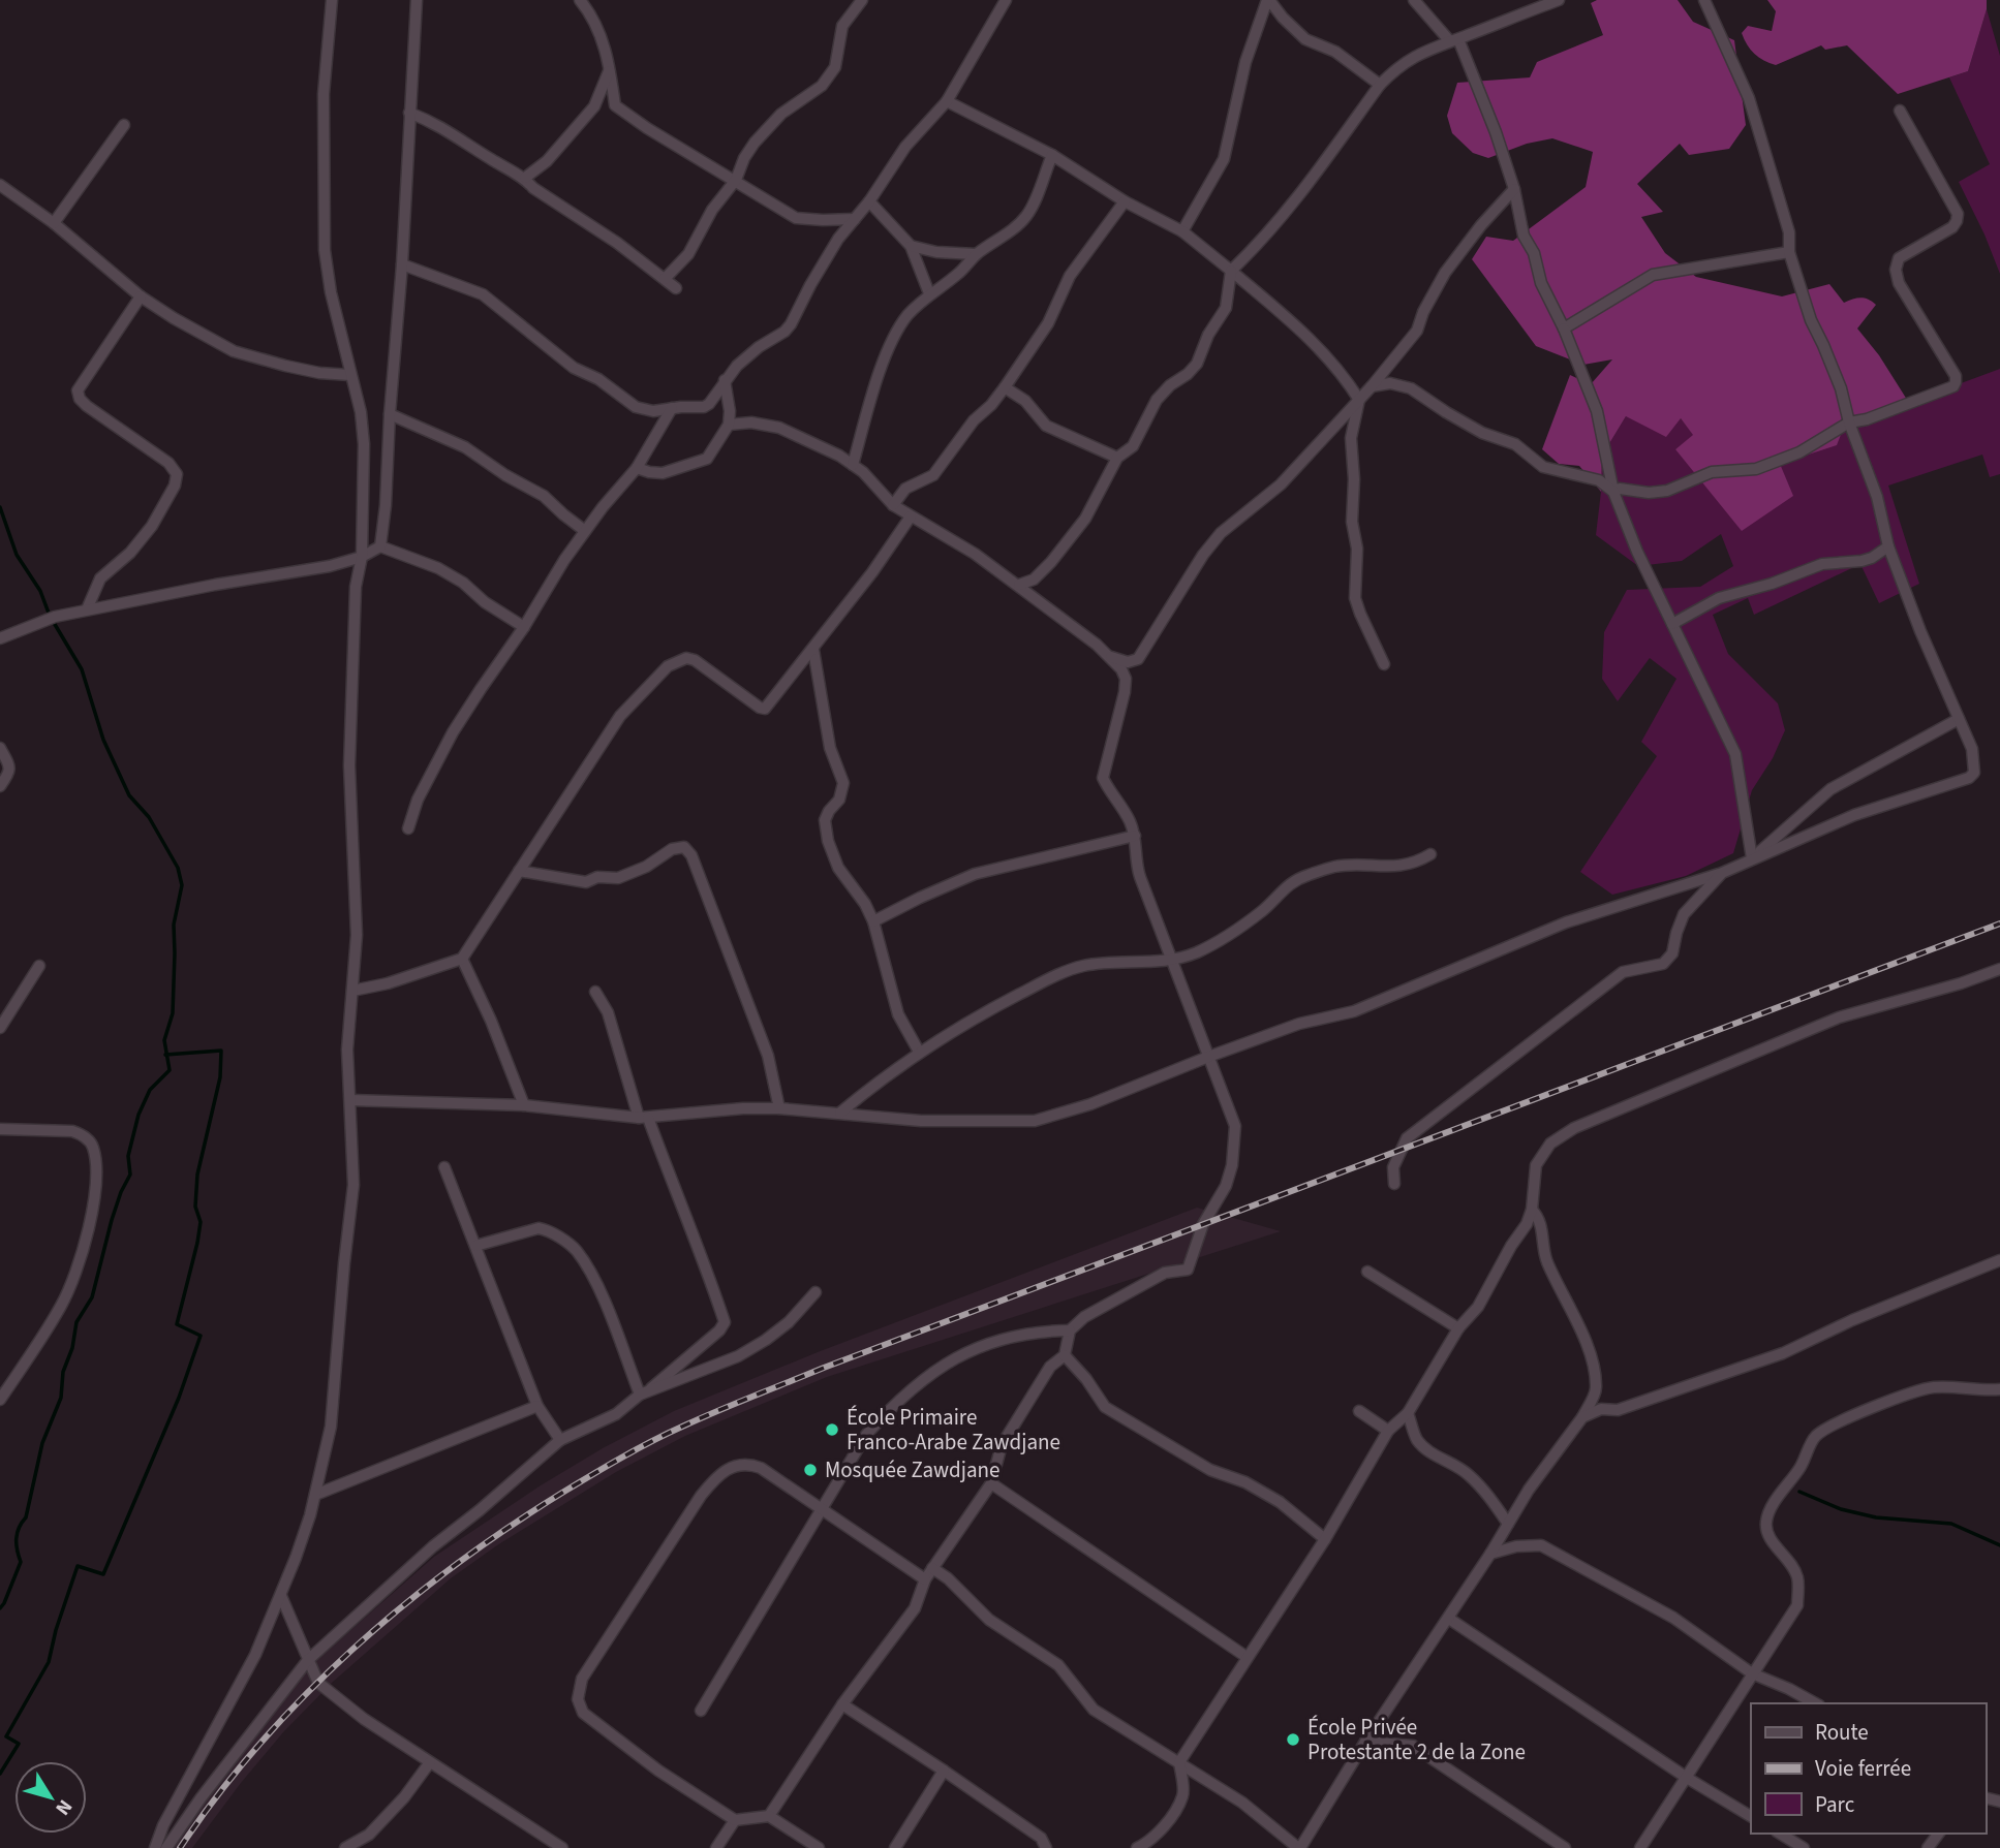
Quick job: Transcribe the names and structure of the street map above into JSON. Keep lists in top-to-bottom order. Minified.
{"places":["École Primaire Franco-Arabe Zawdjane","Mosquée Zawdjane","École Privée Protestante 2 de la Zone"],"legend":["Route","Voie ferrée","Parc"],"north":"bottom right"}
